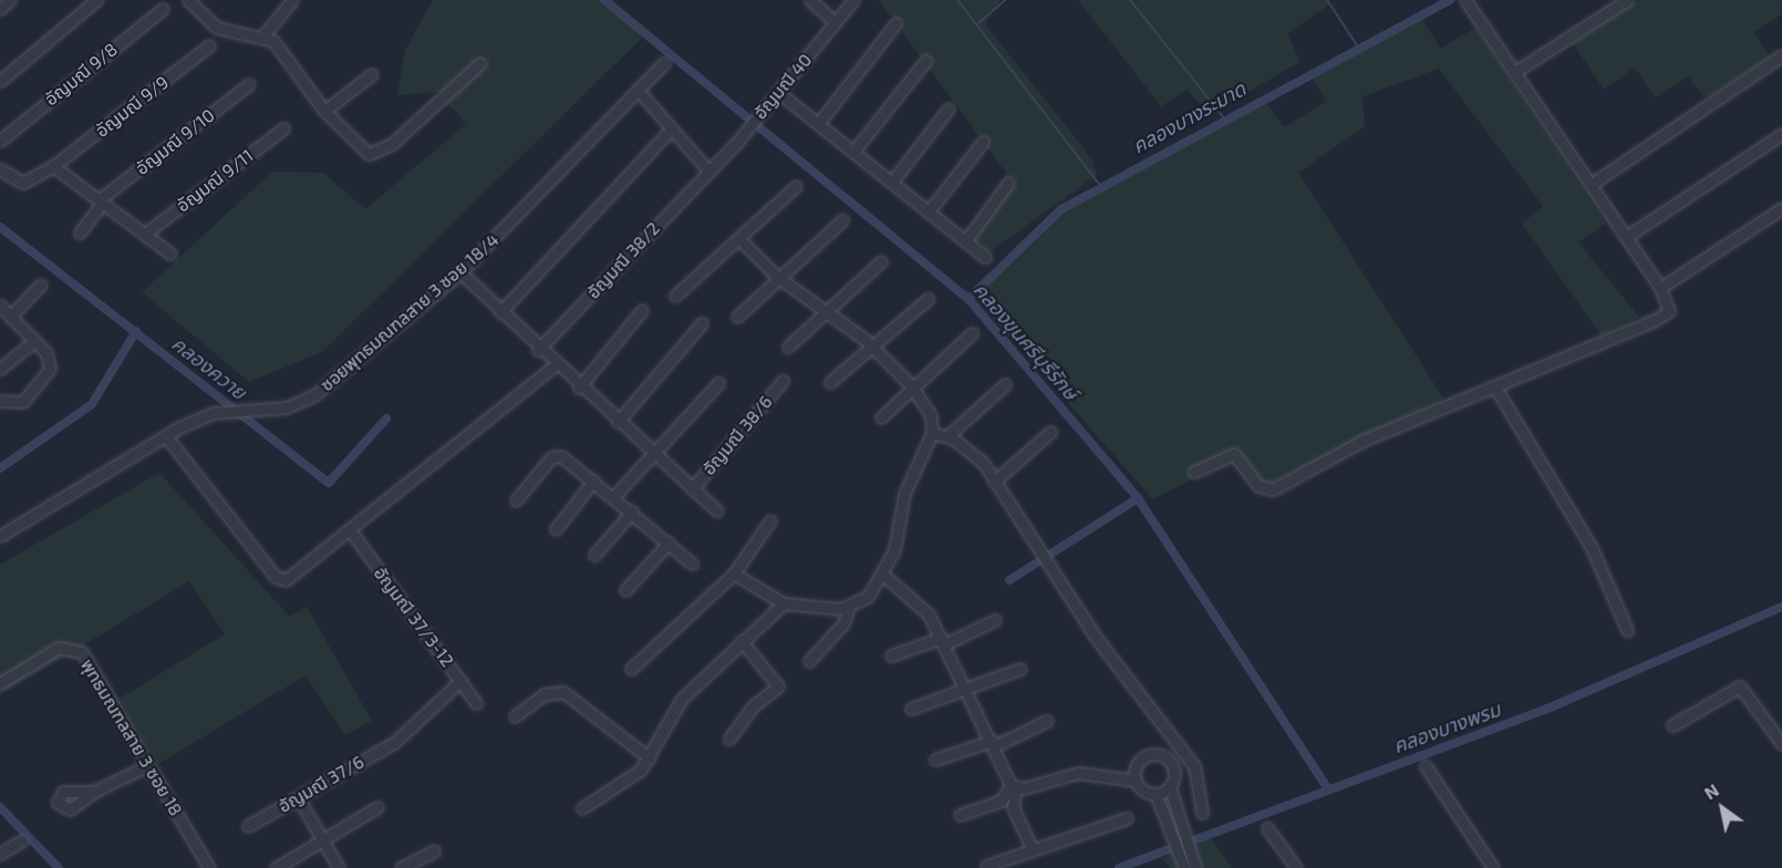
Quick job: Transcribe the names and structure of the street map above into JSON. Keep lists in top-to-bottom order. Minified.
{"streets":{"street":["อัญมณี 9/8","อัญมณี 40","อัญมณี 9/9","อัญมณี 9/10","อัญมณี 9/11","อัญมณี 38/2","ซอยพุทธมณฑลสาย 3 ซอย 18/4","อัญมณี 38/6","อัญมณี 37/3-12","พุทธมณฑลสาย 3 ซอย 18","อัญมณี 37/6"]},"crossings":[["อัญมณี 40","อัญมณี 38/2"],["อัญมณี 37/3-12","อัญมณี 37/6"]],"water":["คลองบางระมาด","คลองขุนศรีบุรีรักษ์","คลองควาย","คลองบางพรม"],"north":"top left"}
